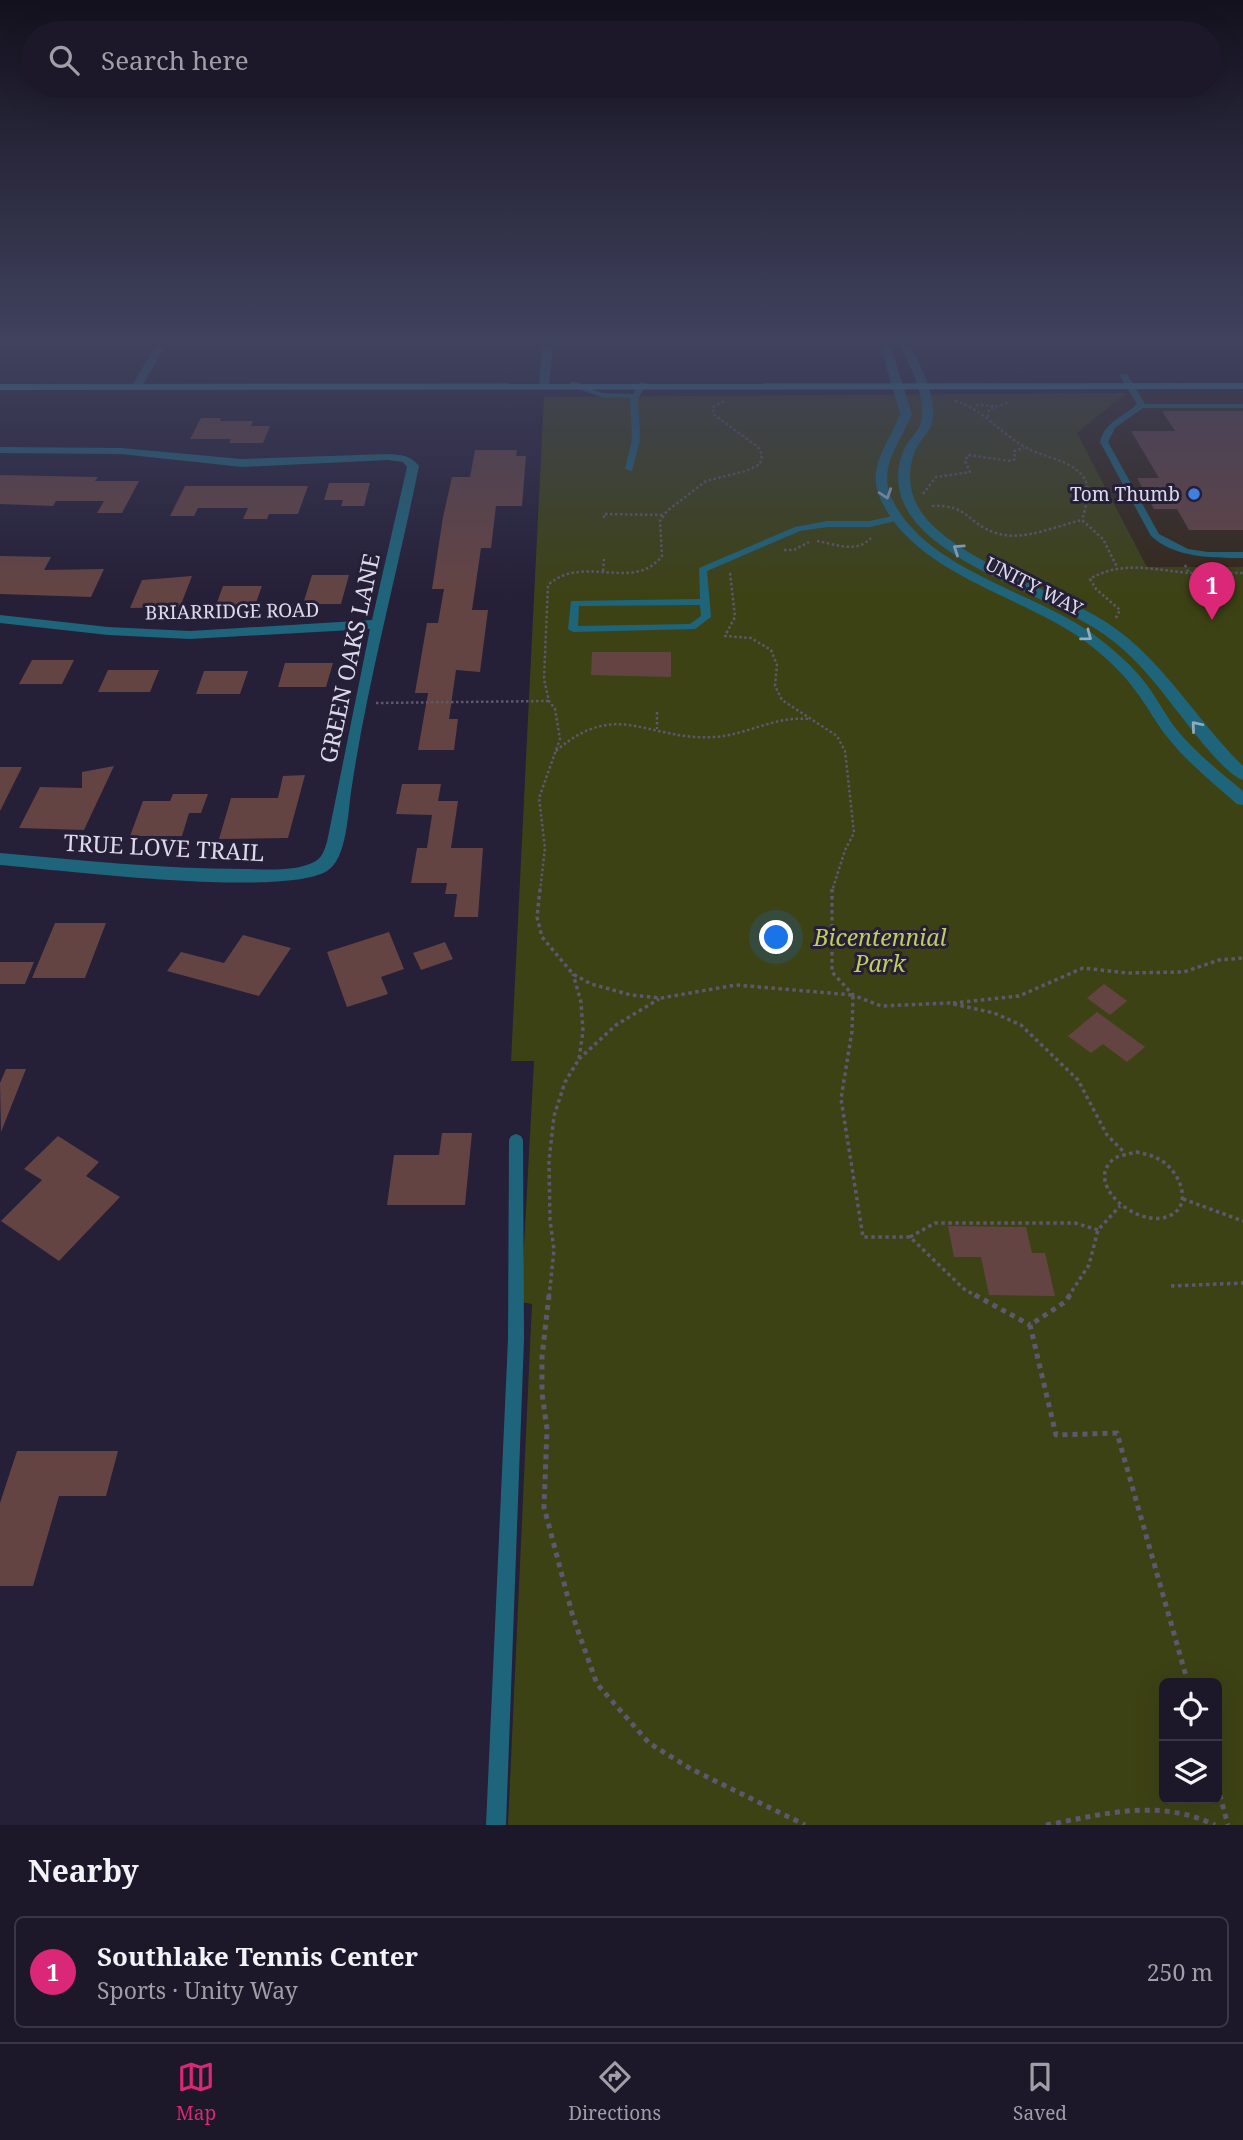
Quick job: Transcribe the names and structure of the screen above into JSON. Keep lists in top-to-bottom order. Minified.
{"streets":{"street":["UNITY WAY","BRIARRIDGE ROAD","GREEN OAKS LANE","TRUE LOVE TRAIL"]},"crossings":[["BRIARRIDGE ROAD","GREEN OAKS LANE"],["GREEN OAKS LANE","TRUE LOVE TRAIL"]],"parks":["Bicentennial Park"],"places":["Tom Thumb"],"page":{"search":"Search here","pins":"1","heading":"Nearby","list":[{"mark":"1","name":"Southlake Tennis Center","note":"Sports · Unity Way","value":"250 m"}],"nav":["Map","Directions","Saved"]}}
